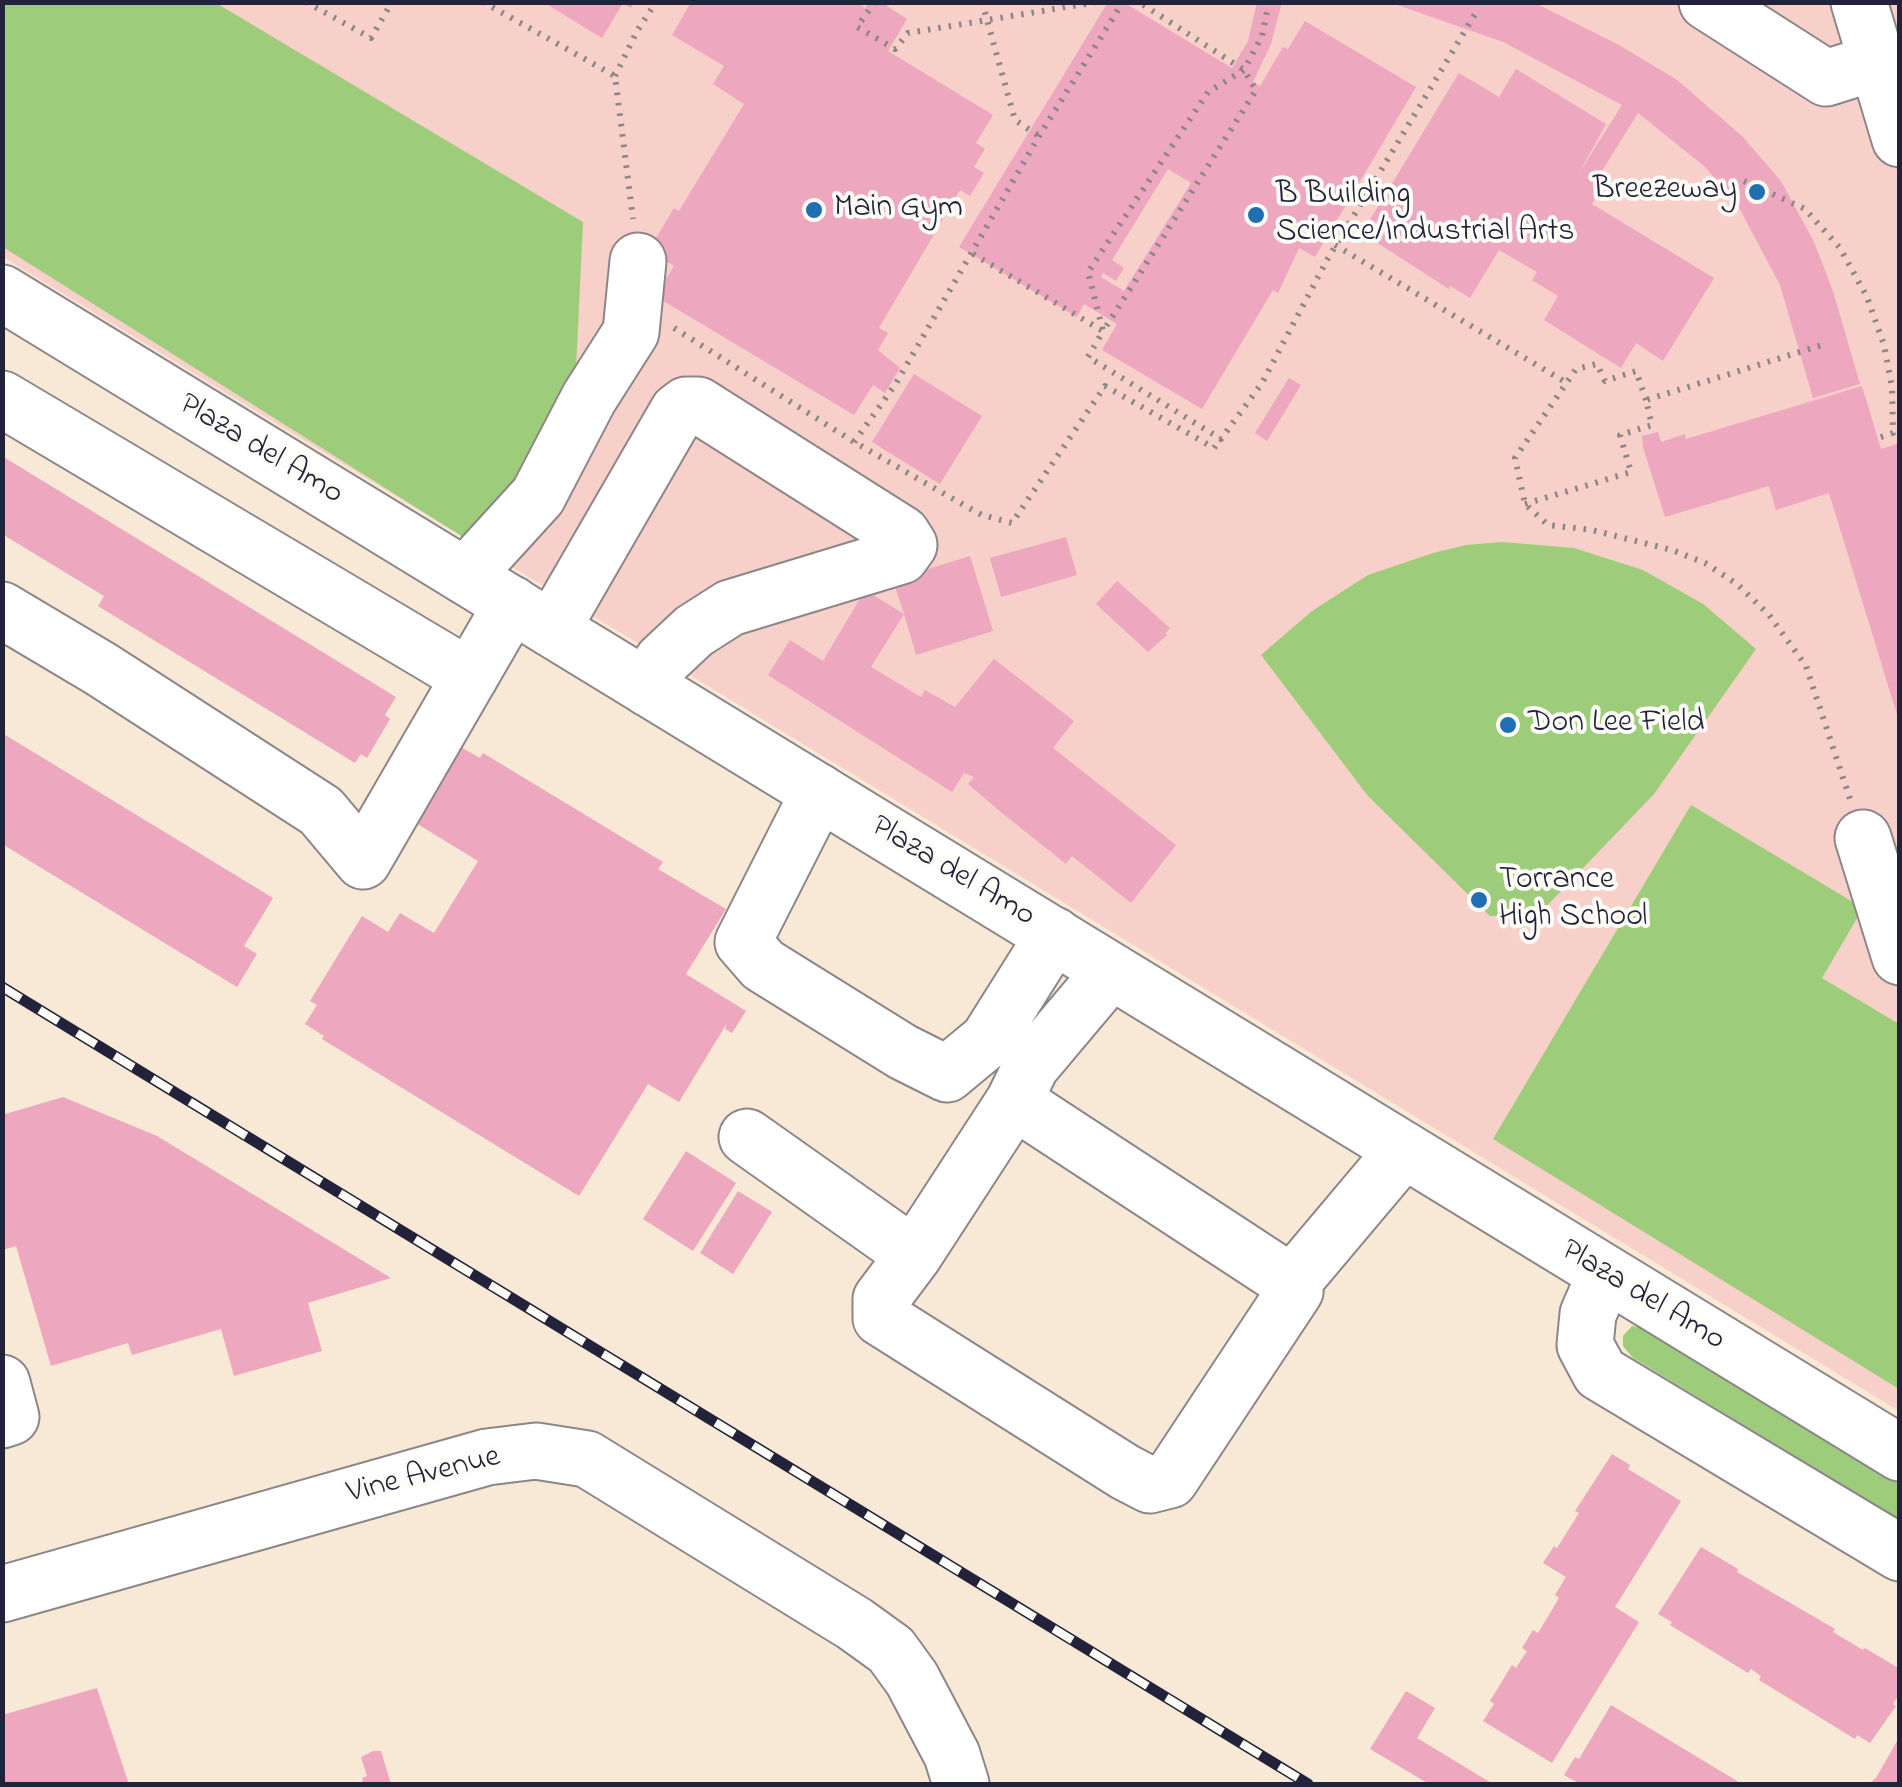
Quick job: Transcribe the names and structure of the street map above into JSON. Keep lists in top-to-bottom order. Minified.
{"streets":{"main road":["Plaza del Amo","Vine Avenue"]},"places":["Breezeway","Main Gym","B Building Science/Industrial Arts","Don Lee Field","Torrance High School"]}
